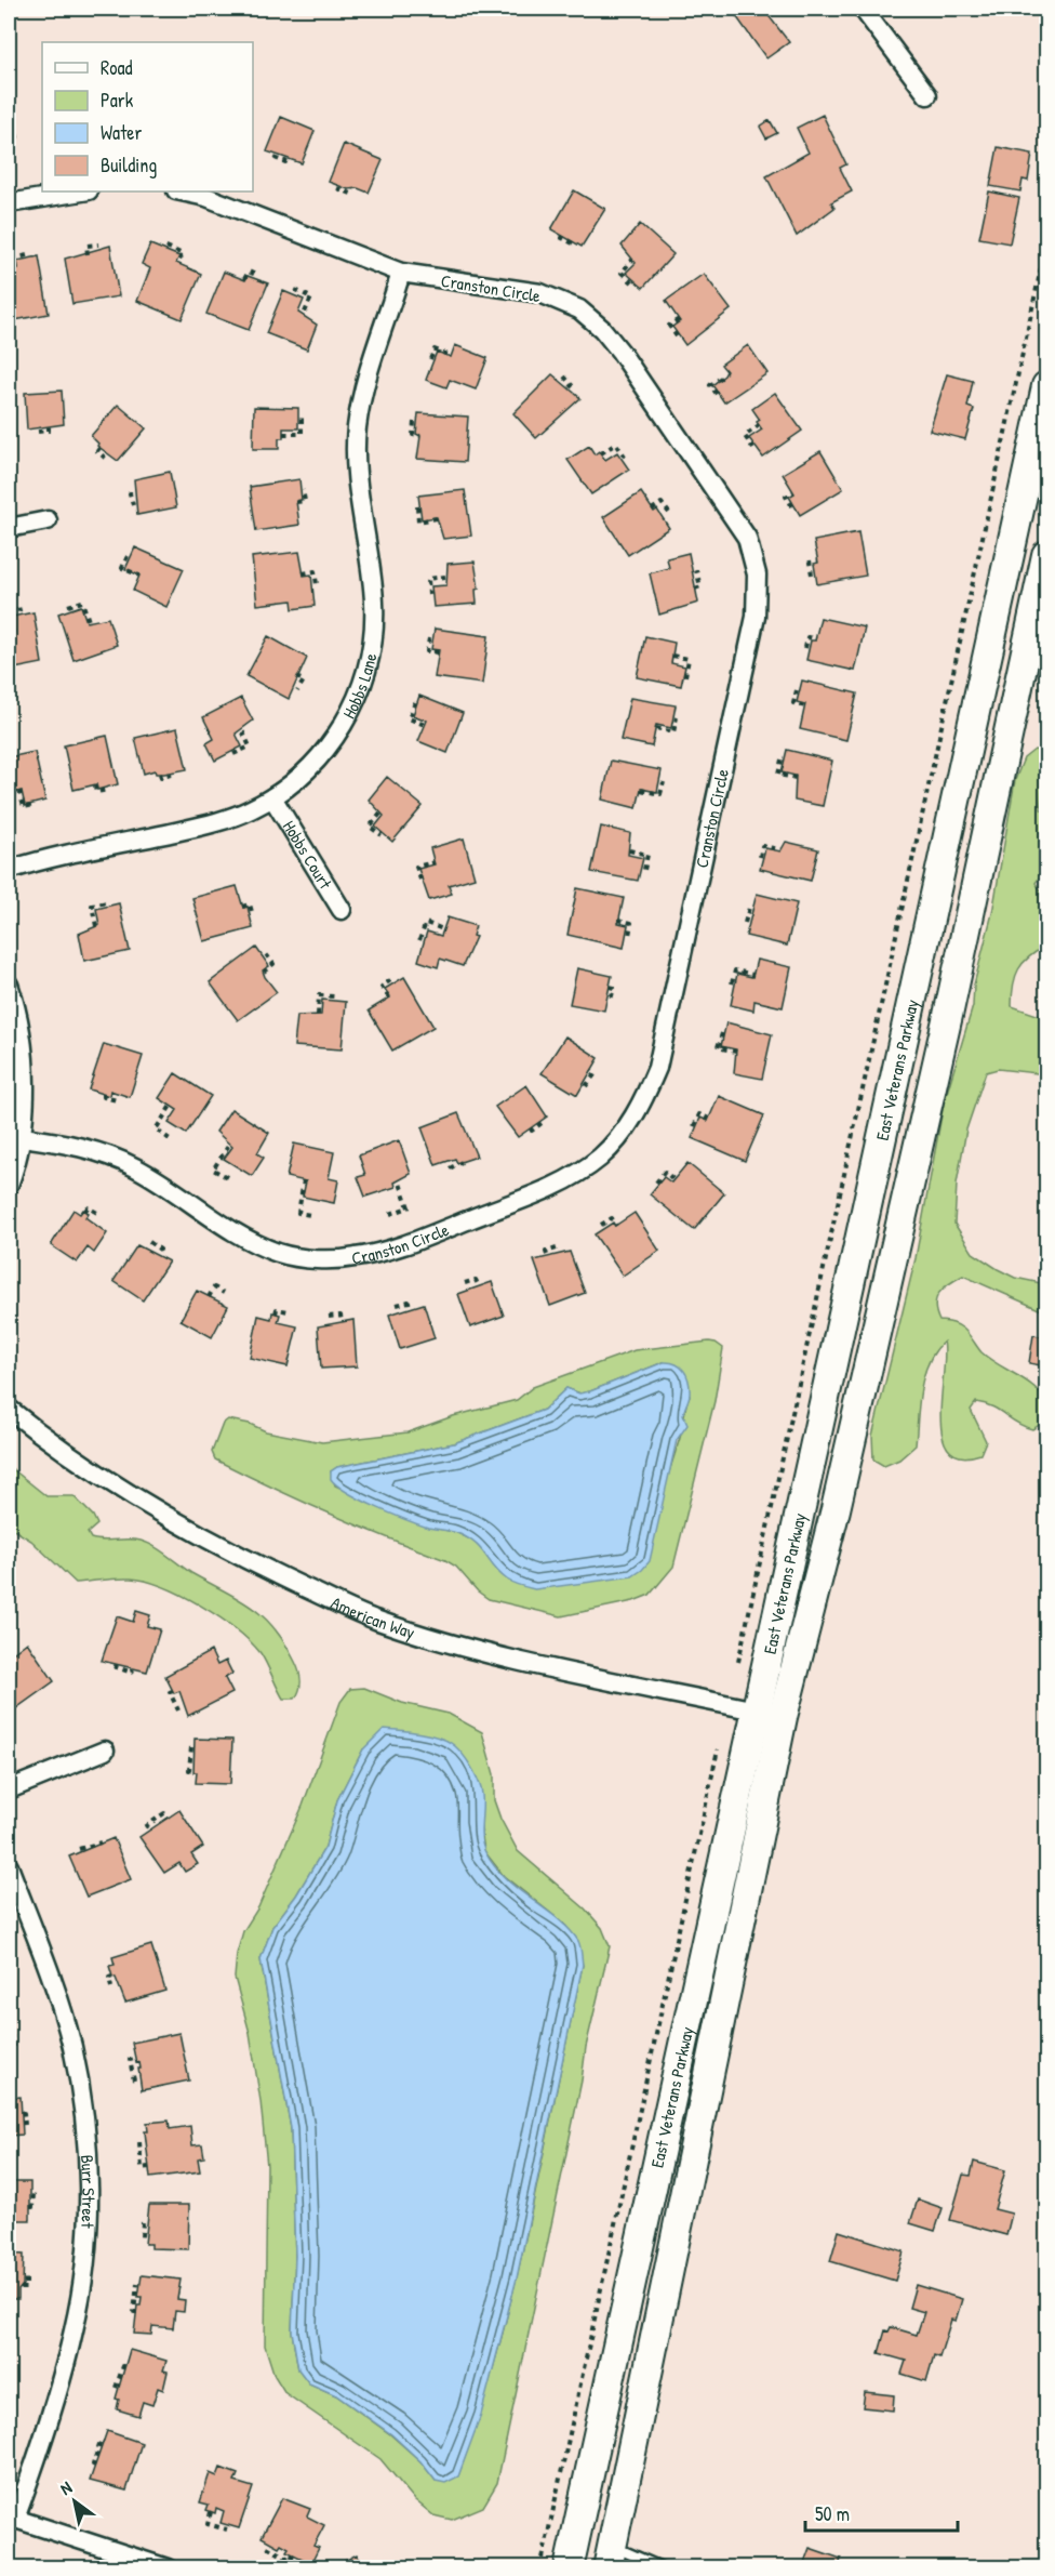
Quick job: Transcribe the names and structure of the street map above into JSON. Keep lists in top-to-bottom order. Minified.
{"streets":{"main road":["East Veterans Parkway"],"street":["Cranston Circle","Hobbs Lane","Hobbs Court","American Way","Burr Street"]},"crossings":[["Cranston Circle","Hobbs Lane"],["Hobbs Lane","Hobbs Court"],["East Veterans Parkway","American Way"]],"legend":["Road","Park","Water","Building"],"scale_bar":"50 m","north":"top left"}
